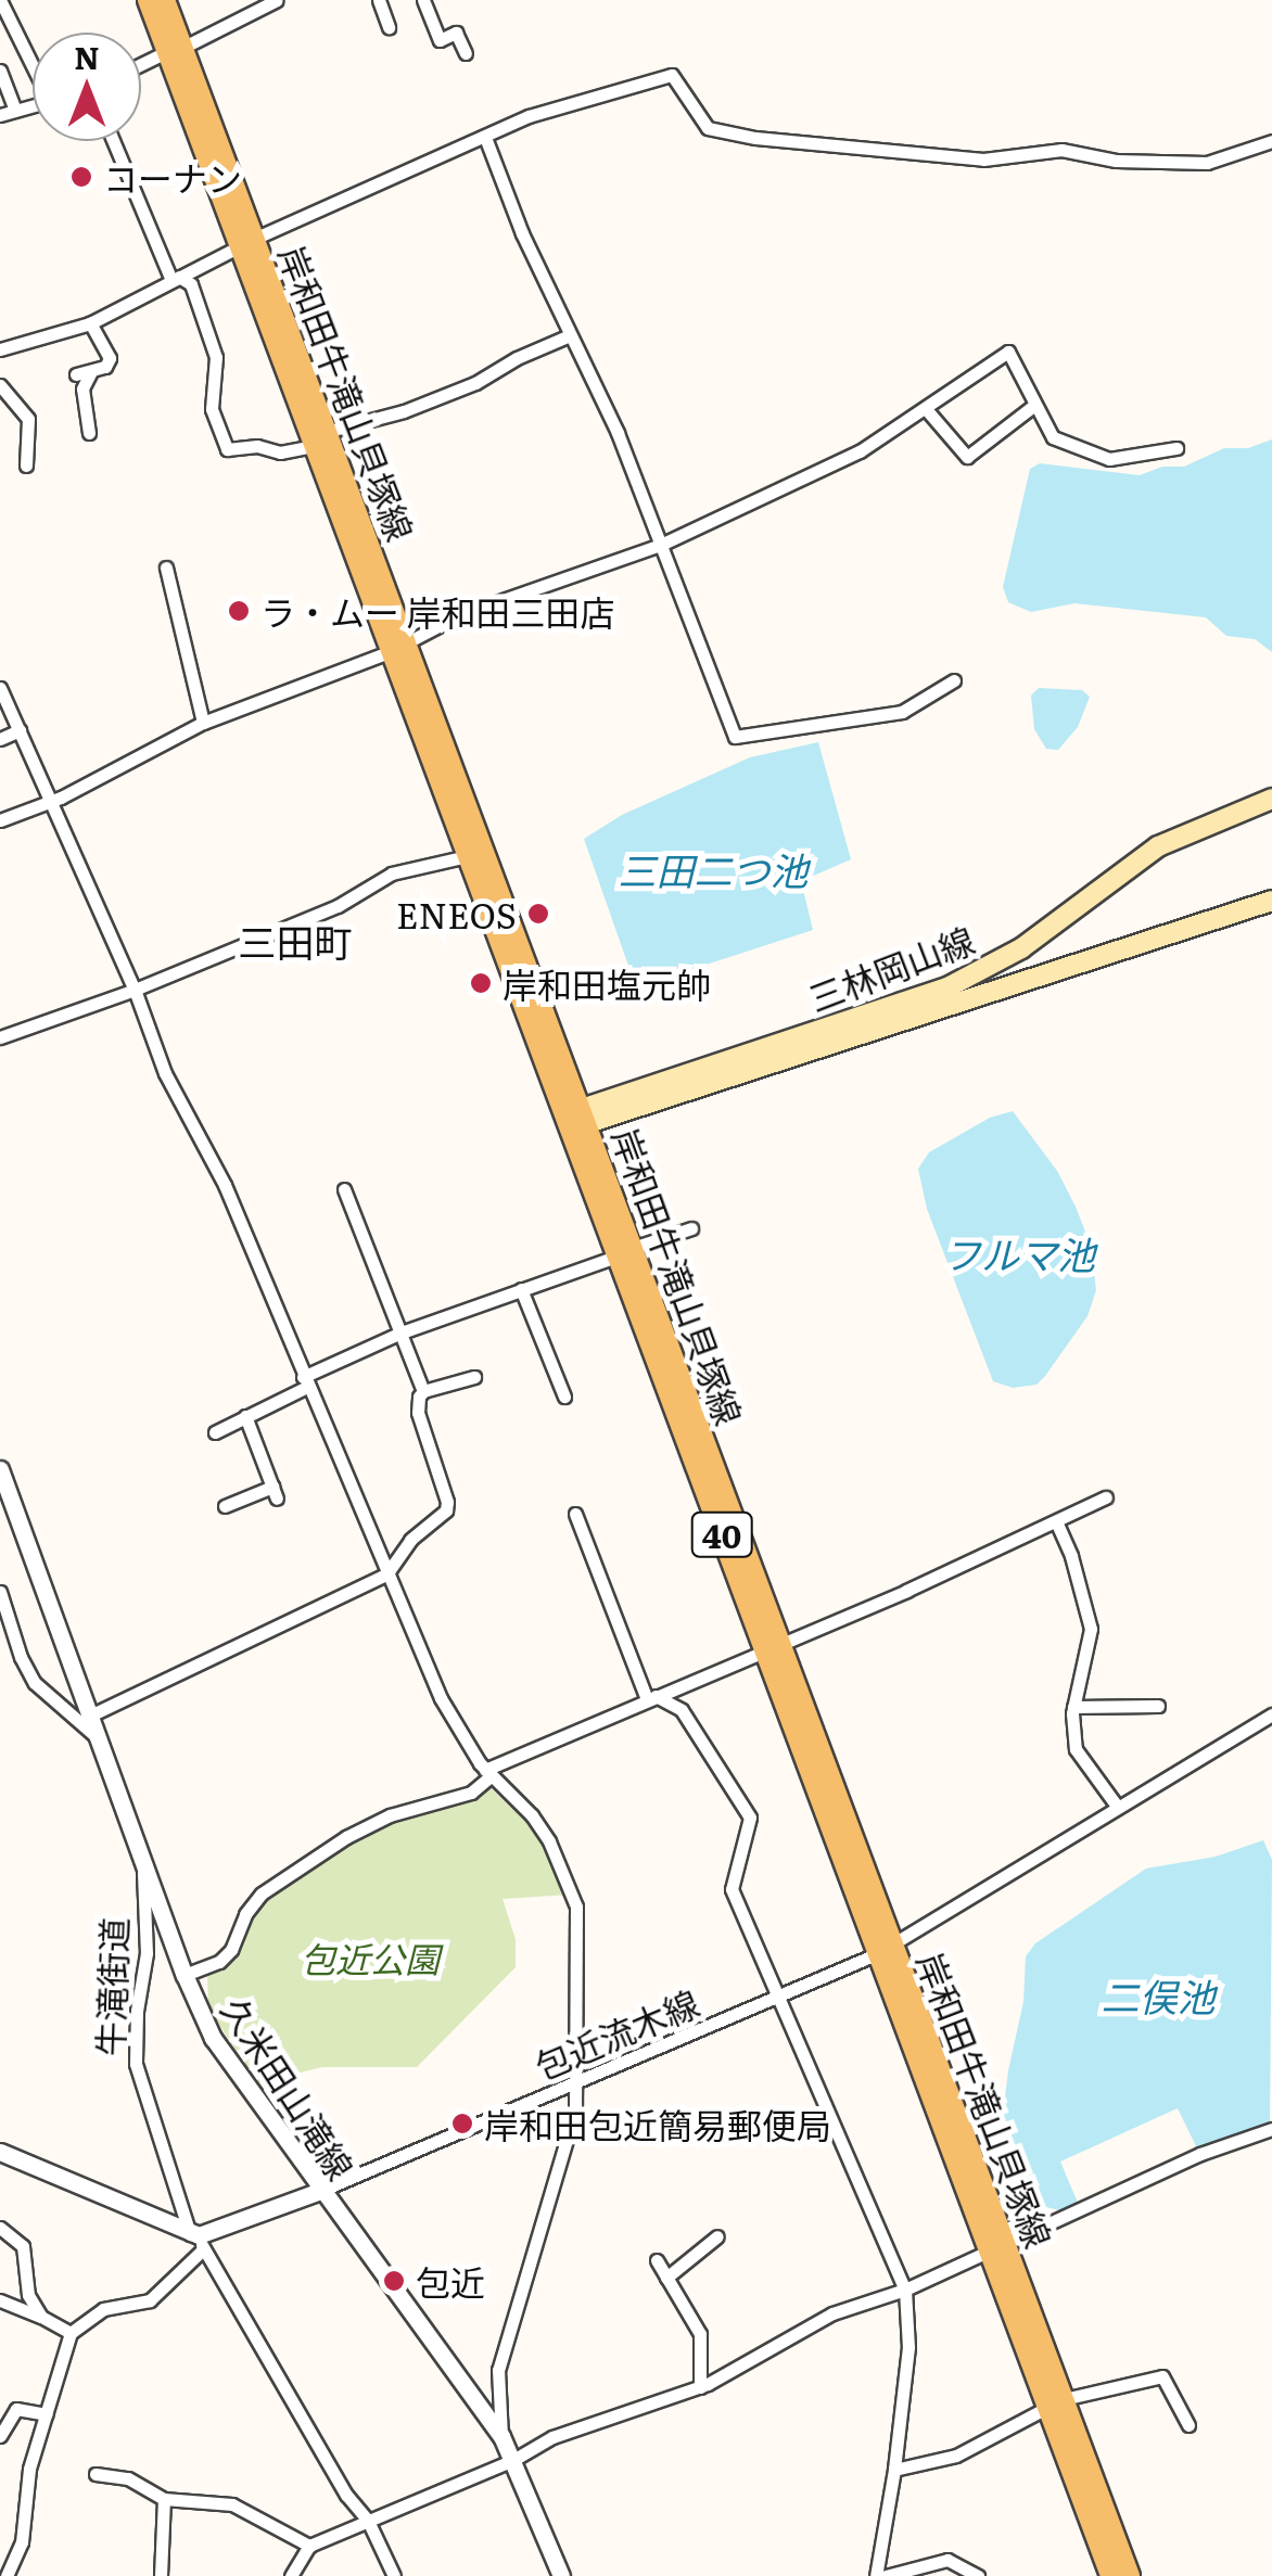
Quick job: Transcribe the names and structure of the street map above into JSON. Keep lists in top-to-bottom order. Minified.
{"streets":{"main road":["岸和田牛滝山貝塚線","三林岡山線","40"],"street":["牛滝街道","包近流木線","久米田山滝線"]},"crossings":[["岸和田牛滝山貝塚線","三林岡山線"],["岸和田牛滝山貝塚線","包近流木線"],["牛滝街道","包近流木線"],["牛滝街道","久米田山滝線"],["包近流木線","久米田山滝線"]],"districts":["三田町"],"water":["三田二つ池","フルマ池","二俣池"],"parks":["包近公園"],"places":["コーナン","ラ・ムー 岸和田三田店","ENEOS","岸和田塩元帥","岸和田包近簡易郵便局","包近"],"north":"top"}
